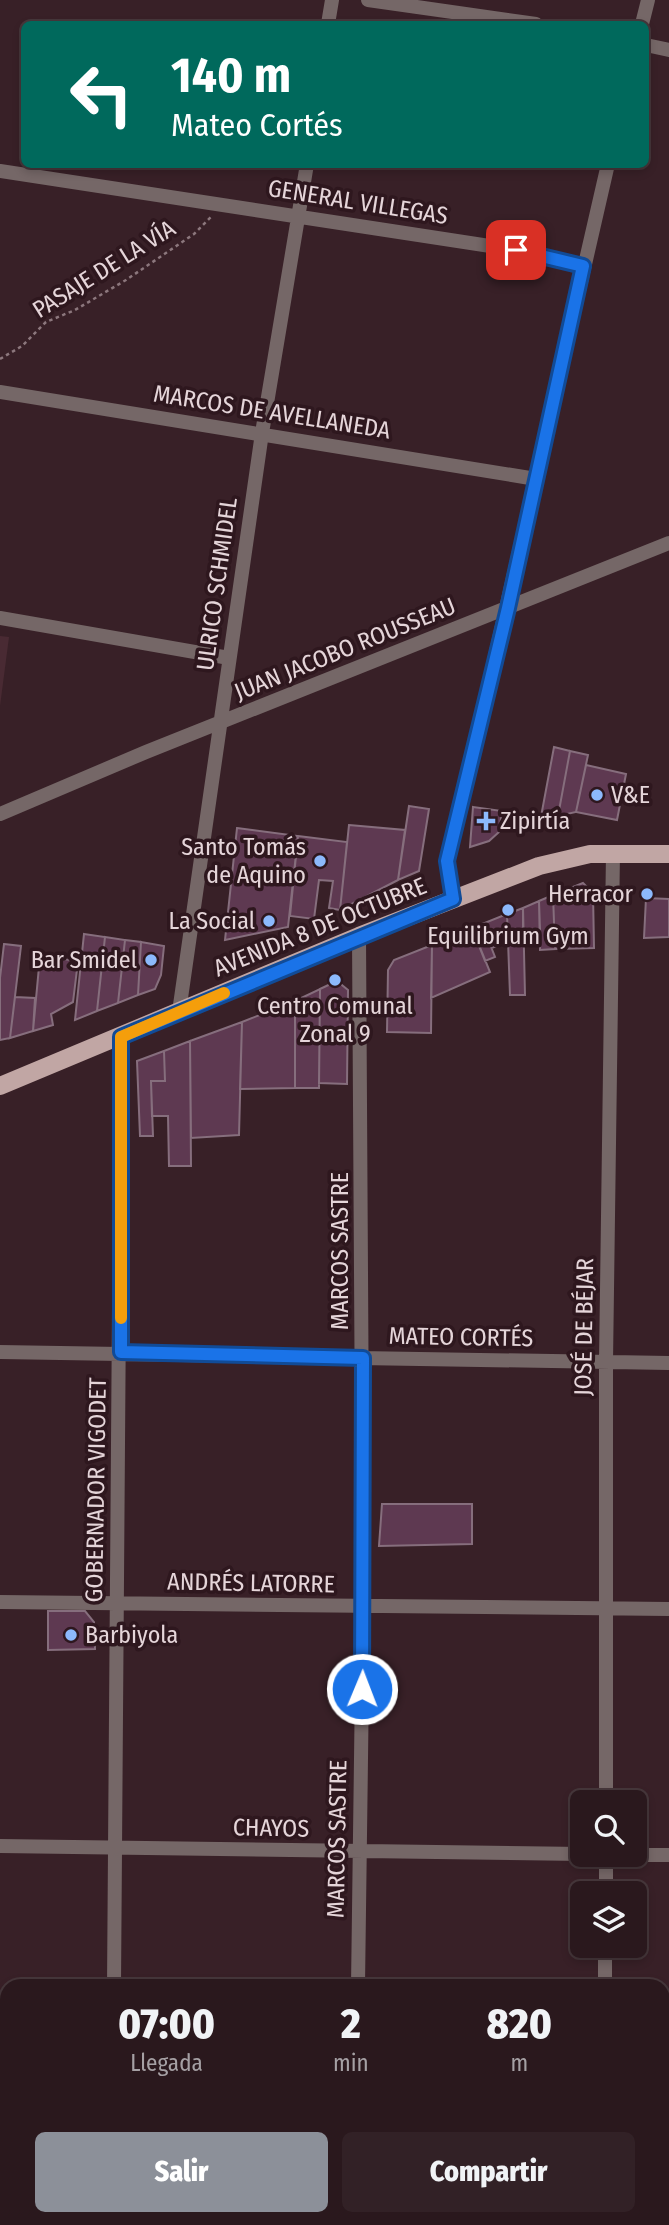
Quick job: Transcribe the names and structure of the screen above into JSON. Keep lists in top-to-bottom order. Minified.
{"streets":{"main road":["AVENIDA 8 DE OCTUBRE"],"street":["GENERAL VILLEGAS","MARCOS DE AVELLANEDA","ULRICO SCHMIDEL","JUAN JACOBO ROUSSEAU","MARCOS SASTRE","JOSÉ DE BÉJAR","MATEO CORTÉS","GOBERNADOR VIGODET","ANDRÉS LATORRE","CHAYOS"],"path":["PASAJE DE LA VÍA"]},"crossings":[["GENERAL VILLEGAS","PASAJE DE LA VÍA"],["GENERAL VILLEGAS","ULRICO SCHMIDEL"],["MARCOS DE AVELLANEDA","ULRICO SCHMIDEL"],["ULRICO SCHMIDEL","JUAN JACOBO ROUSSEAU"],["ULRICO SCHMIDEL","AVENIDA 8 DE OCTUBRE"],["AVENIDA 8 DE OCTUBRE","MARCOS SASTRE"],["AVENIDA 8 DE OCTUBRE","JOSÉ DE BÉJAR"],["AVENIDA 8 DE OCTUBRE","GOBERNADOR VIGODET"],["MARCOS SASTRE","MATEO CORTÉS"],["MARCOS SASTRE","ANDRÉS LATORRE"],["MARCOS SASTRE","CHAYOS"],["JOSÉ DE BÉJAR","MATEO CORTÉS"],["JOSÉ DE BÉJAR","ANDRÉS LATORRE"],["MATEO CORTÉS","GOBERNADOR VIGODET"],["GOBERNADOR VIGODET","ANDRÉS LATORRE"],["GOBERNADOR VIGODET","CHAYOS"]],"places":{"other":["V&E","Santo Tomás de Aquino","Herracor","Equilibrium Gym","La Social","Bar Smidel","Centro Comunal Zonal 9","Barbiyola"],"health":["Zipirtía"]},"page":{"turn":["140 m","Mateo Cortés"],"eta":["07:00","Llegada","2","min","820","m"],"buttons":["Salir","Compartir"]}}
